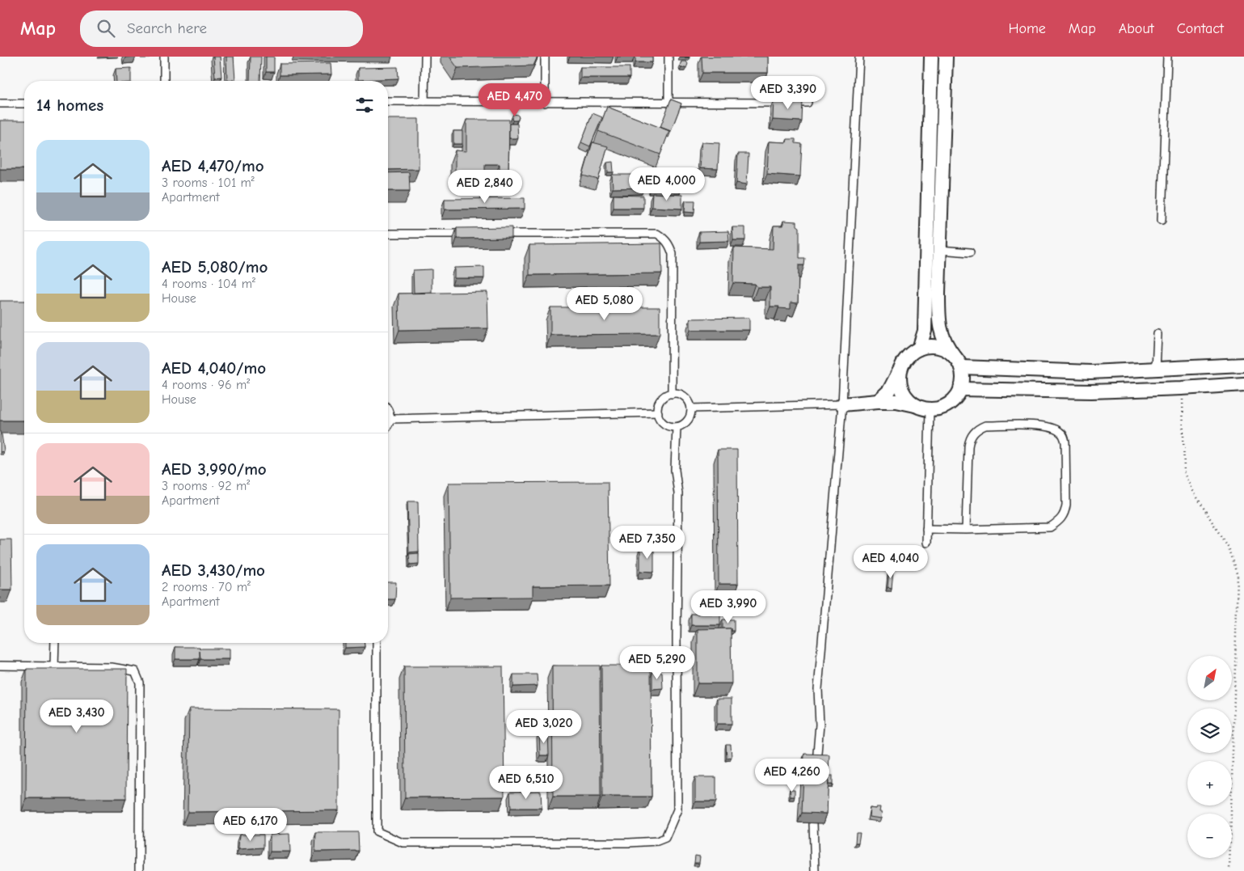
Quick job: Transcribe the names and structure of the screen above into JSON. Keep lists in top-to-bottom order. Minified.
{"north":"top right","page":{"header":"Map","search":"Search here","nav":["Home","Map","About","Contact"],"price":["AED 3,390","AED 4,470","AED 4,000","AED 2,840","AED 5,080","AED 7,350","AED 4,040","AED 3,990","AED 5,290","AED 3,430","AED 3,020","AED 4,260","AED 6,510","AED 6,170"],"heading":"14 homes","list":[{"name":"AED 4,470/mo","note":"3 rooms · 101 m² · Apartment"},{"name":"AED 5,080/mo","note":"4 rooms · 104 m² · House"},{"name":"AED 4,040/mo","note":"4 rooms · 96 m² · House"},{"name":"AED 3,990/mo","note":"3 rooms · 92 m² · Apartment"},{"name":"AED 3,430/mo","note":"2 rooms · 70 m² · Apartment"}],"map_buttons":["+","−"]}}
